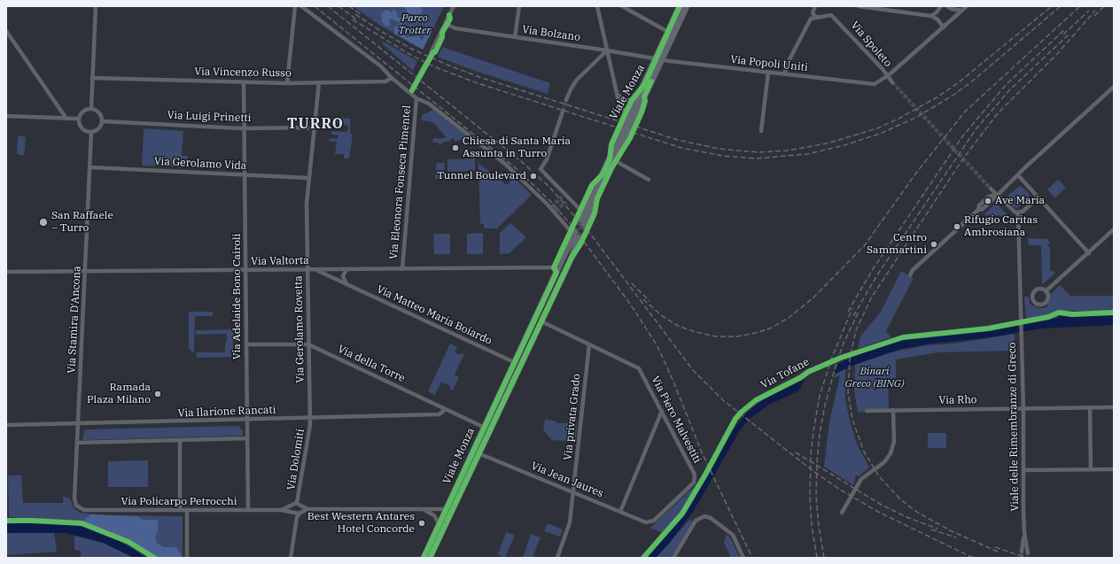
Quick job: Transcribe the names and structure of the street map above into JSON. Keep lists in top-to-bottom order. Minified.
{"streets":{"main road":["Viale Monza"],"street":["Via Bolzano","Via Spoleto","Via Popoli Uniti","Via Vincenzo Russo","Via Luigi Prinetti","Via Gerolamo Vida","Via Eleonora Fonseca Pimentel","Via Valtorta","Via Adelaide Bono Cairoli","Via Matteo Maria Boiardo","Via Stamira D'Ancona","Via Gerolamo Rovetta","Via della Torre","Via Rho","Via Ilarione Rancati","Via privata Grado","Via Piero Malvestiti","Viale delle Rimembranze di Greco","Via Dolomiti","Via Jean Jaures","Via Policarpo Petrocchi"],"cycle path":["Via Tofane"]},"crossings":[["Via Bolzano","Via Popoli Uniti"],["Via Bolzano","Viale Monza"],["Via Spoleto","Via Popoli Uniti"],["Via Popoli Uniti","Viale Monza"],["Via Vincenzo Russo","Via Adelaide Bono Cairoli"],["Via Vincenzo Russo","Via Gerolamo Rovetta"],["Viale Monza","Via Valtorta"],["Viale Monza","Via Matteo Maria Boiardo"],["Viale Monza","Via della Torre"],["Viale Monza","Via Jean Jaures"],["Via Luigi Prinetti","Via Adelaide Bono Cairoli"],["Via Luigi Prinetti","Via Stamira D'Ancona"],["Via Luigi Prinetti","Via Gerolamo Rovetta"],["Via Gerolamo Vida","Via Adelaide Bono Cairoli"],["Via Gerolamo Vida","Via Stamira D'Ancona"],["Via Gerolamo Vida","Via Gerolamo Rovetta"],["Via Eleonora Fonseca Pimentel","Via Valtorta"],["Via Valtorta","Via Adelaide Bono Cairoli"],["Via Valtorta","Via Matteo Maria Boiardo"],["Via Valtorta","Via Stamira D'Ancona"],["Via Valtorta","Via Gerolamo Rovetta"],["Via Adelaide Bono Cairoli","Via della Torre"],["Via Adelaide Bono Cairoli","Via Ilarione Rancati"],["Via Adelaide Bono Cairoli","Via Policarpo Petrocchi"],["Via Stamira D'Ancona","Via Ilarione Rancati"],["Via Stamira D'Ancona","Via Policarpo Petrocchi"],["Via Gerolamo Rovetta","Via della Torre"],["Via Gerolamo Rovetta","Via Ilarione Rancati"],["Via Gerolamo Rovetta","Via Dolomiti"],["Via della Torre","Via Ilarione Rancati"],["Via Rho","Viale delle Rimembranze di Greco"],["Via Ilarione Rancati","Via Dolomiti"],["Via privata Grado","Via Piero Malvestiti"],["Via privata Grado","Via Jean Jaures"],["Via Piero Malvestiti","Via Jean Jaures"],["Via Dolomiti","Via Policarpo Petrocchi"]],"districts":["TURRO"],"parks":["Parco Trotter","Binari Greco (BING)"],"places":["Chiesa di Santa Maria Assunta in Turro","Tunnel Boulevard","Ave Maria","San Raffaele – Turro","Rifugio Caritas Ambrosiana","Centro Sammartini","Ramada Plaza Milano","Best Western Antares Hotel Concorde"]}
